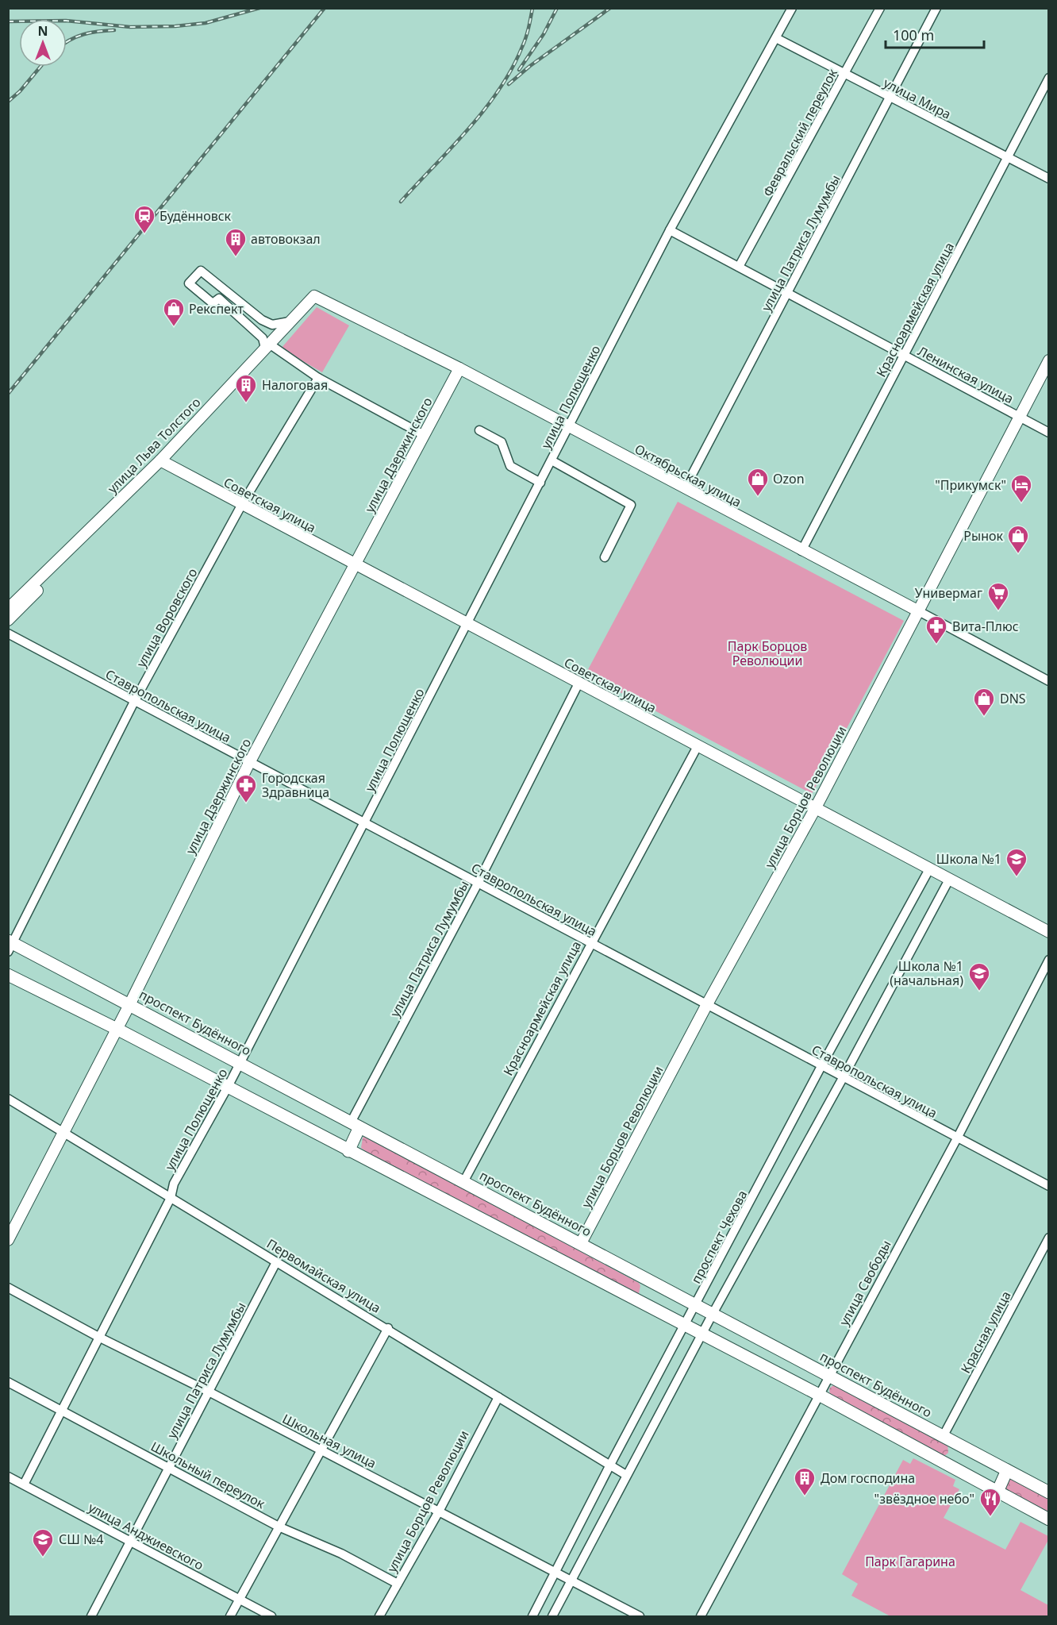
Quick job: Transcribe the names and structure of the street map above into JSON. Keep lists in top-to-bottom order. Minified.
{"streets":{"main road":["проспект Будённого"],"street":["улица Мира","Февральский переулок","улица Патриса Лумумбы","Красноармейская улица","Ленинская улица","улица Полющенко","улица Льва Толстого","улица Дзержинского","Октябрьская улица","Советская улица","улица Воровского","Ставропольская улица","улица Борцов Революции","проспект Чехова","Первомайская улица","улица Свободы","Красная улица","Школьная улица","Школьный переулок","улица Анджиевского"]},"crossings":[["улица Мира","Февральский переулок"],["улица Мира","улица Патриса Лумумбы"],["улица Мира","Красноармейская улица"],["улица Мира","улица Полющенко"],["Февральский переулок","Ленинская улица"],["улица Патриса Лумумбы","Ленинская улица"],["улица Патриса Лумумбы","Октябрьская улица"],["улица Патриса Лумумбы","Советская улица"],["улица Патриса Лумумбы","Ставропольская улица"],["улица Патриса Лумумбы","проспект Будённого"],["улица Патриса Лумумбы","Первомайская улица"],["улица Патриса Лумумбы","Школьная улица"],["улица Патриса Лумумбы","Школьный переулок"],["улица Патриса Лумумбы","улица Анджиевского"],["Красноармейская улица","Ленинская улица"],["Красноармейская улица","Октябрьская улица"],["Красноармейская улица","Советская улица"],["Красноармейская улица","Ставропольская улица"],["Красноармейская улица","проспект Будённого"],["Ленинская улица","улица Полющенко"],["Ленинская улица","улица Борцов Революции"],["улица Полющенко","Октябрьская улица"],["улица Полющенко","Советская улица"],["улица Полющенко","Ставропольская улица"],["улица Полющенко","проспект Будённого"],["улица Полющенко","Первомайская улица"],["улица Полющенко","Школьная улица"],["улица Полющенко","Школьный переулок"],["улица Полющенко","улица Анджиевского"],["улица Льва Толстого","Октябрьская улица"],["улица Льва Толстого","Советская улица"],["улица Дзержинского","Октябрьская улица"],["улица Дзержинского","Советская улица"],["улица Дзержинского","Ставропольская улица"],["улица Дзержинского","проспект Будённого"],["улица Дзержинского","Первомайская улица"],["Октябрьская улица","улица Борцов Революции"],["Советская улица","улица Воровского"],["Советская улица","улица Борцов Революции"],["Советская улица","проспект Чехова"],["улица Воровского","Ставропольская улица"],["улица Воровского","проспект Будённого"],["Ставропольская улица","улица Борцов Революции"],["Ставропольская улица","проспект Чехова"],["Ставропольская улица","улица Свободы"],["улица Борцов Революции","проспект Будённого"],["улица Борцов Революции","Первомайская улица"],["улица Борцов Революции","Школьная улица"],["улица Борцов Революции","Школьный переулок"],["проспект Будённого","проспект Чехова"],["проспект Будённого","улица Свободы"],["проспект Будённого","Красная улица"],["проспект Чехова","Первомайская улица"],["проспект Чехова","Школьная улица"]],"parks":["Парк Борцов Революции","Парк Гагарина"],"places":{"station":["Будённовск"],"building":["автовокзал","Налоговая","Дом господина"],"shop":["Рекспект","Ozon","Рынок","DNS"],"hotel":["\"Прикумск\""],"supermarket":["Универмаг"],"pharmacy":["Вита-Плюс","Городская Здравница"],"school or university":["Школа №1","Школа №1 (начальная)","СШ №4"],"restaurant":["\"звёздное небо\""]},"scale_bar":"100 m","north":"top"}
